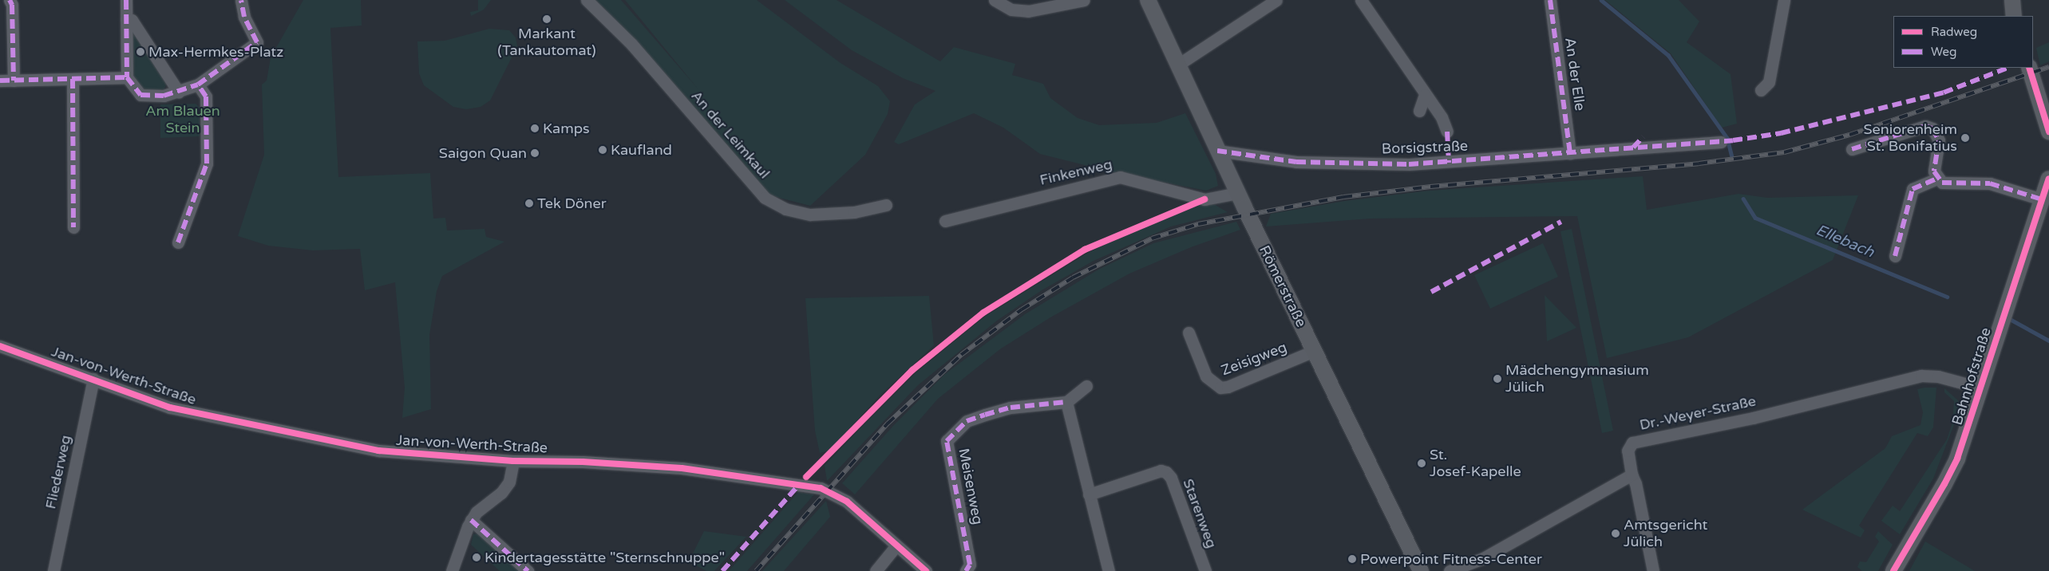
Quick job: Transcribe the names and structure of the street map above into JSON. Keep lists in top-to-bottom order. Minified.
{"streets":{"main road":["Römerstraße","Bahnhofstraße"],"street":["An der Elle","An der Leimkaul","Borsigstraße","Finkenweg","Zeisigweg","Jan-von-Werth-Straße","Dr.-Weyer-Straße","Fliederweg","Meisenweg","Starenweg"]},"crossings":[["An der Elle","Borsigstraße"],["Borsigstraße","Römerstraße"],["Finkenweg","Römerstraße"],["Römerstraße","Zeisigweg"],["Jan-von-Werth-Straße","Fliederweg"],["Bahnhofstraße","Dr.-Weyer-Straße"]],"water":["Ellebach"],"parks":["Am Blauen Stein"],"places":["Markant (Tankautomat)","Max-Hermkes-Platz","Kamps","Seniorenheim St. Bonifatius","Kaufland","Saigon Quan","Tek Döner","Mädchengymnasium Jülich","St. Josef-Kapelle","Amtsgericht Jülich","Kindertagesstätte \"Sternschnuppe\"","Powerpoint Fitness-Center"],"legend":["Radweg","Weg"]}
